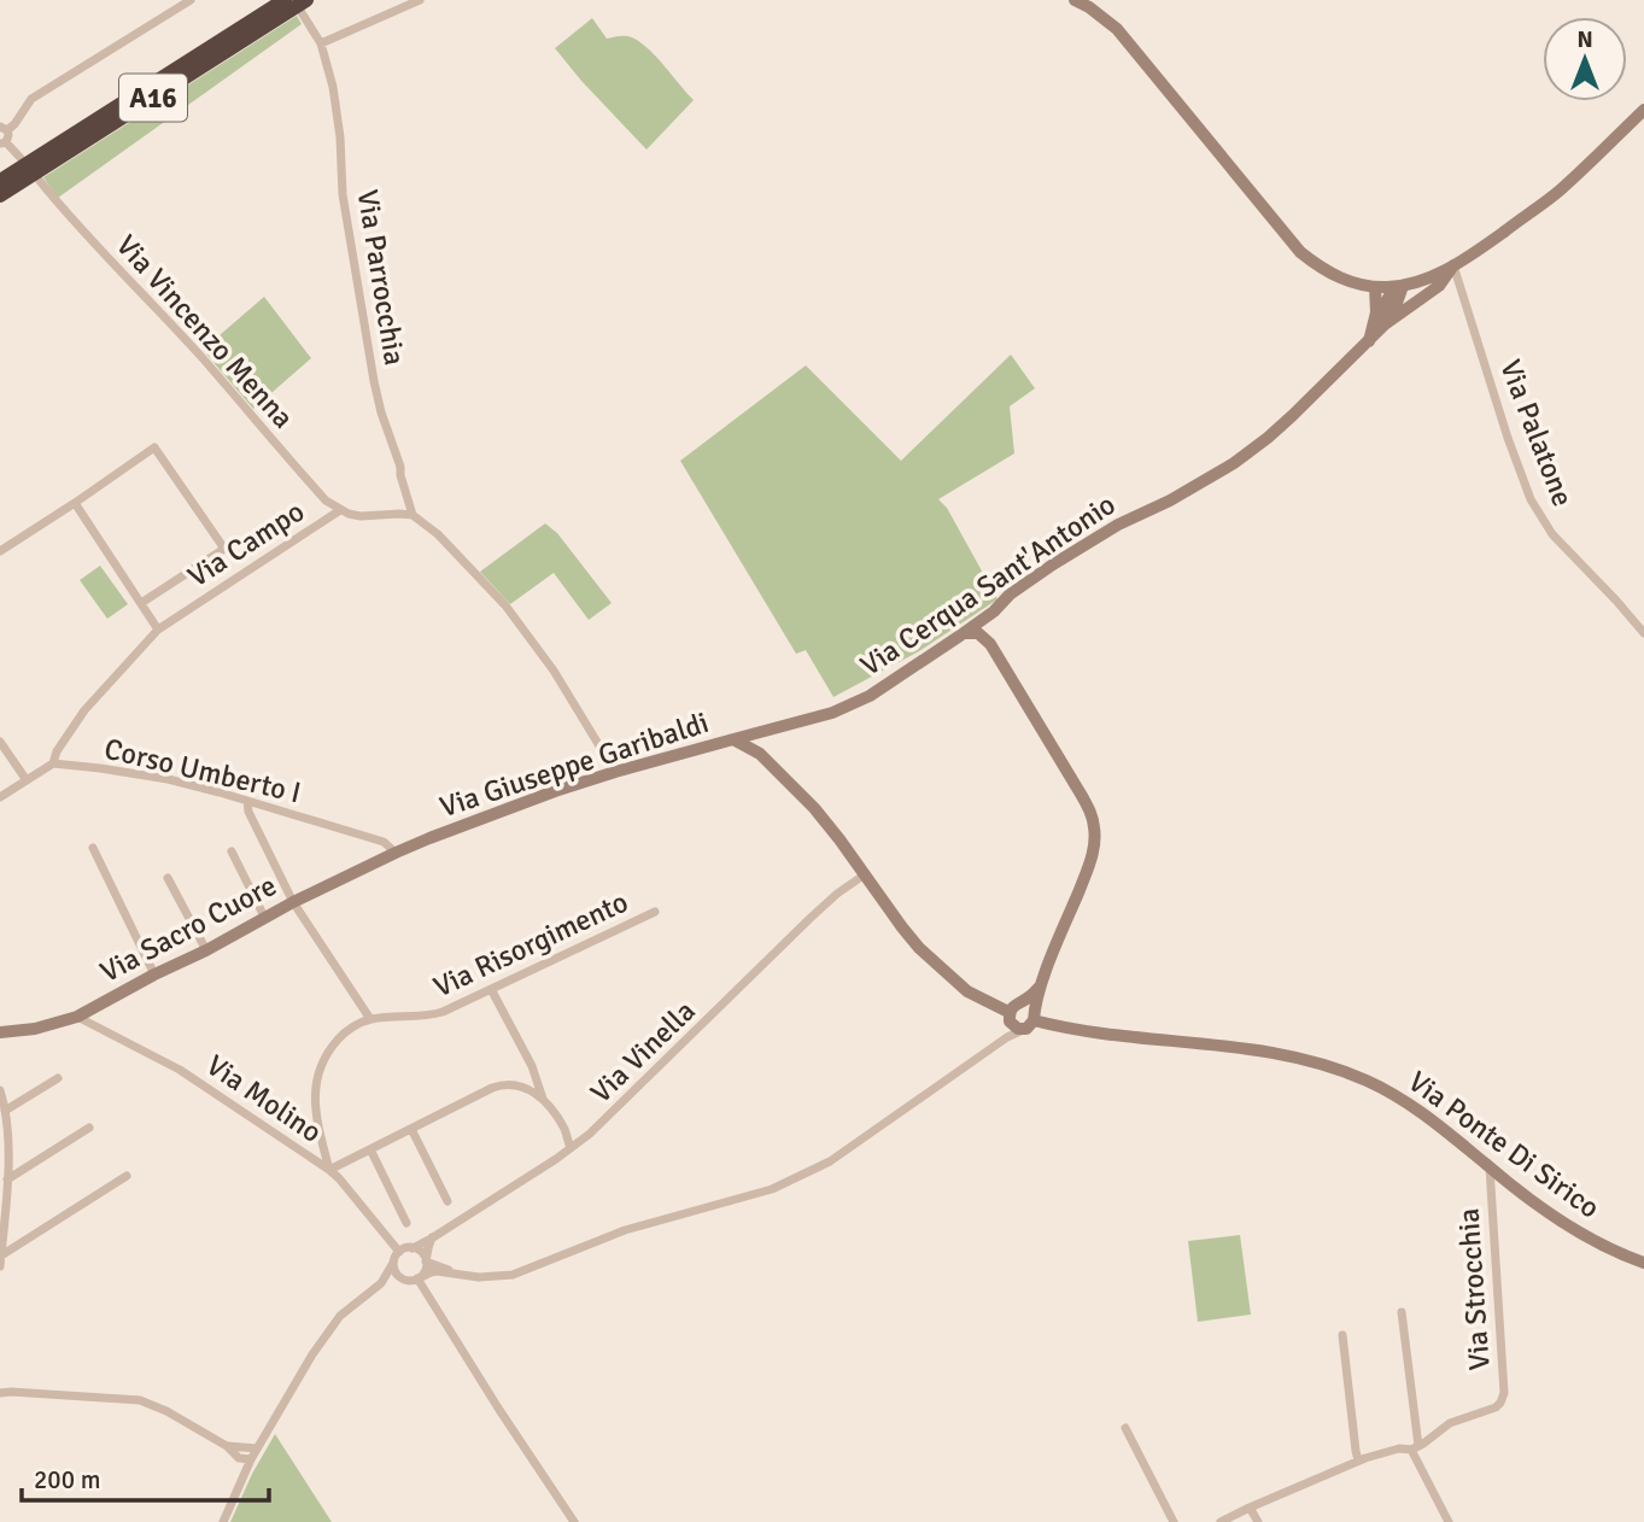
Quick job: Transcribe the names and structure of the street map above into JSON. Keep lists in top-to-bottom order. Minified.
{"streets":{"highway":["A16"],"street":["Via Parrocchia","Via Vincenzo Menna","Via Palatone","Via Campo","Via Cerqua Sant'Antonio","Via Giuseppe Garibaldi","Corso Umberto I","Via Sacro Cuore","Via Risorgimento","Via Vinella","Via Molino","Via Ponte Di Sirico","Via Strocchia"]},"crossings":[["Via Parrocchia","Via Campo"],["Via Vincenzo Menna","Via Campo"],["Via Campo","Corso Umberto I"],["Via Cerqua Sant'Antonio","Via Giuseppe Garibaldi"],["Via Giuseppe Garibaldi","Corso Umberto I"],["Via Giuseppe Garibaldi","Via Sacro Cuore"],["Via Giuseppe Garibaldi","Via Vinella"],["Via Giuseppe Garibaldi","Via Ponte Di Sirico"],["Corso Umberto I","Via Sacro Cuore"],["Via Sacro Cuore","Via Molino"],["Via Risorgimento","Via Molino"],["Via Vinella","Via Molino"],["Via Ponte Di Sirico","Via Strocchia"]],"scale_bar":"200 m","north":"top"}
